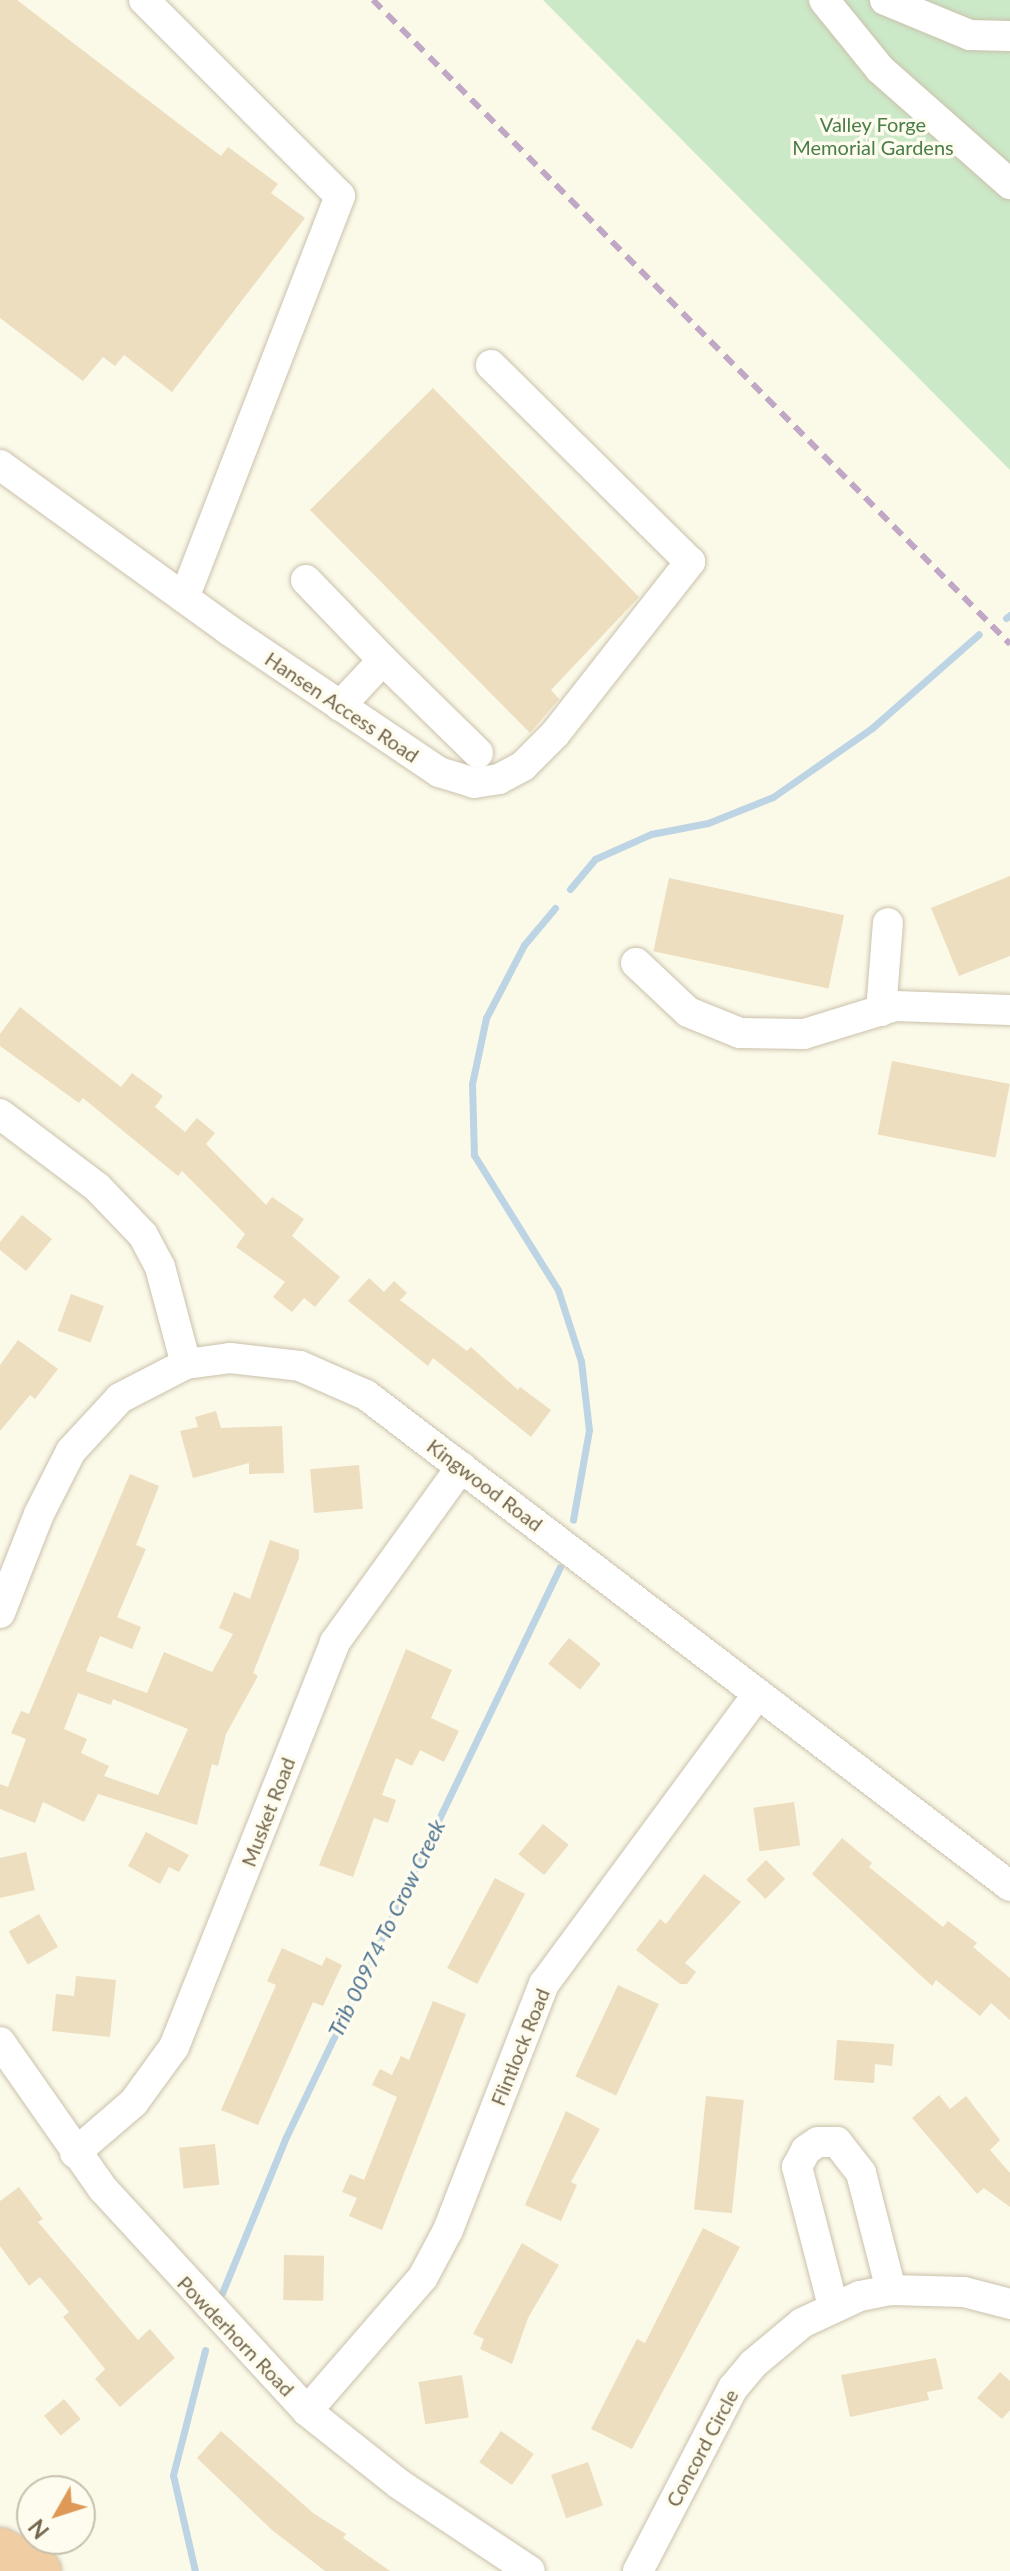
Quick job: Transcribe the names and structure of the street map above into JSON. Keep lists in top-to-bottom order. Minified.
{"streets":{"street":["Hansen Access Road","Kingwood Road","Musket Road","Flintlock Road","Powderhorn Road","Concord Circle"]},"crossings":[["Kingwood Road","Musket Road"],["Kingwood Road","Flintlock Road"],["Musket Road","Powderhorn Road"],["Flintlock Road","Powderhorn Road"]],"water":["Trib 00974 To Crow Creek"],"parks":["Valley Forge Memorial Gardens"],"north":"bottom left"}
